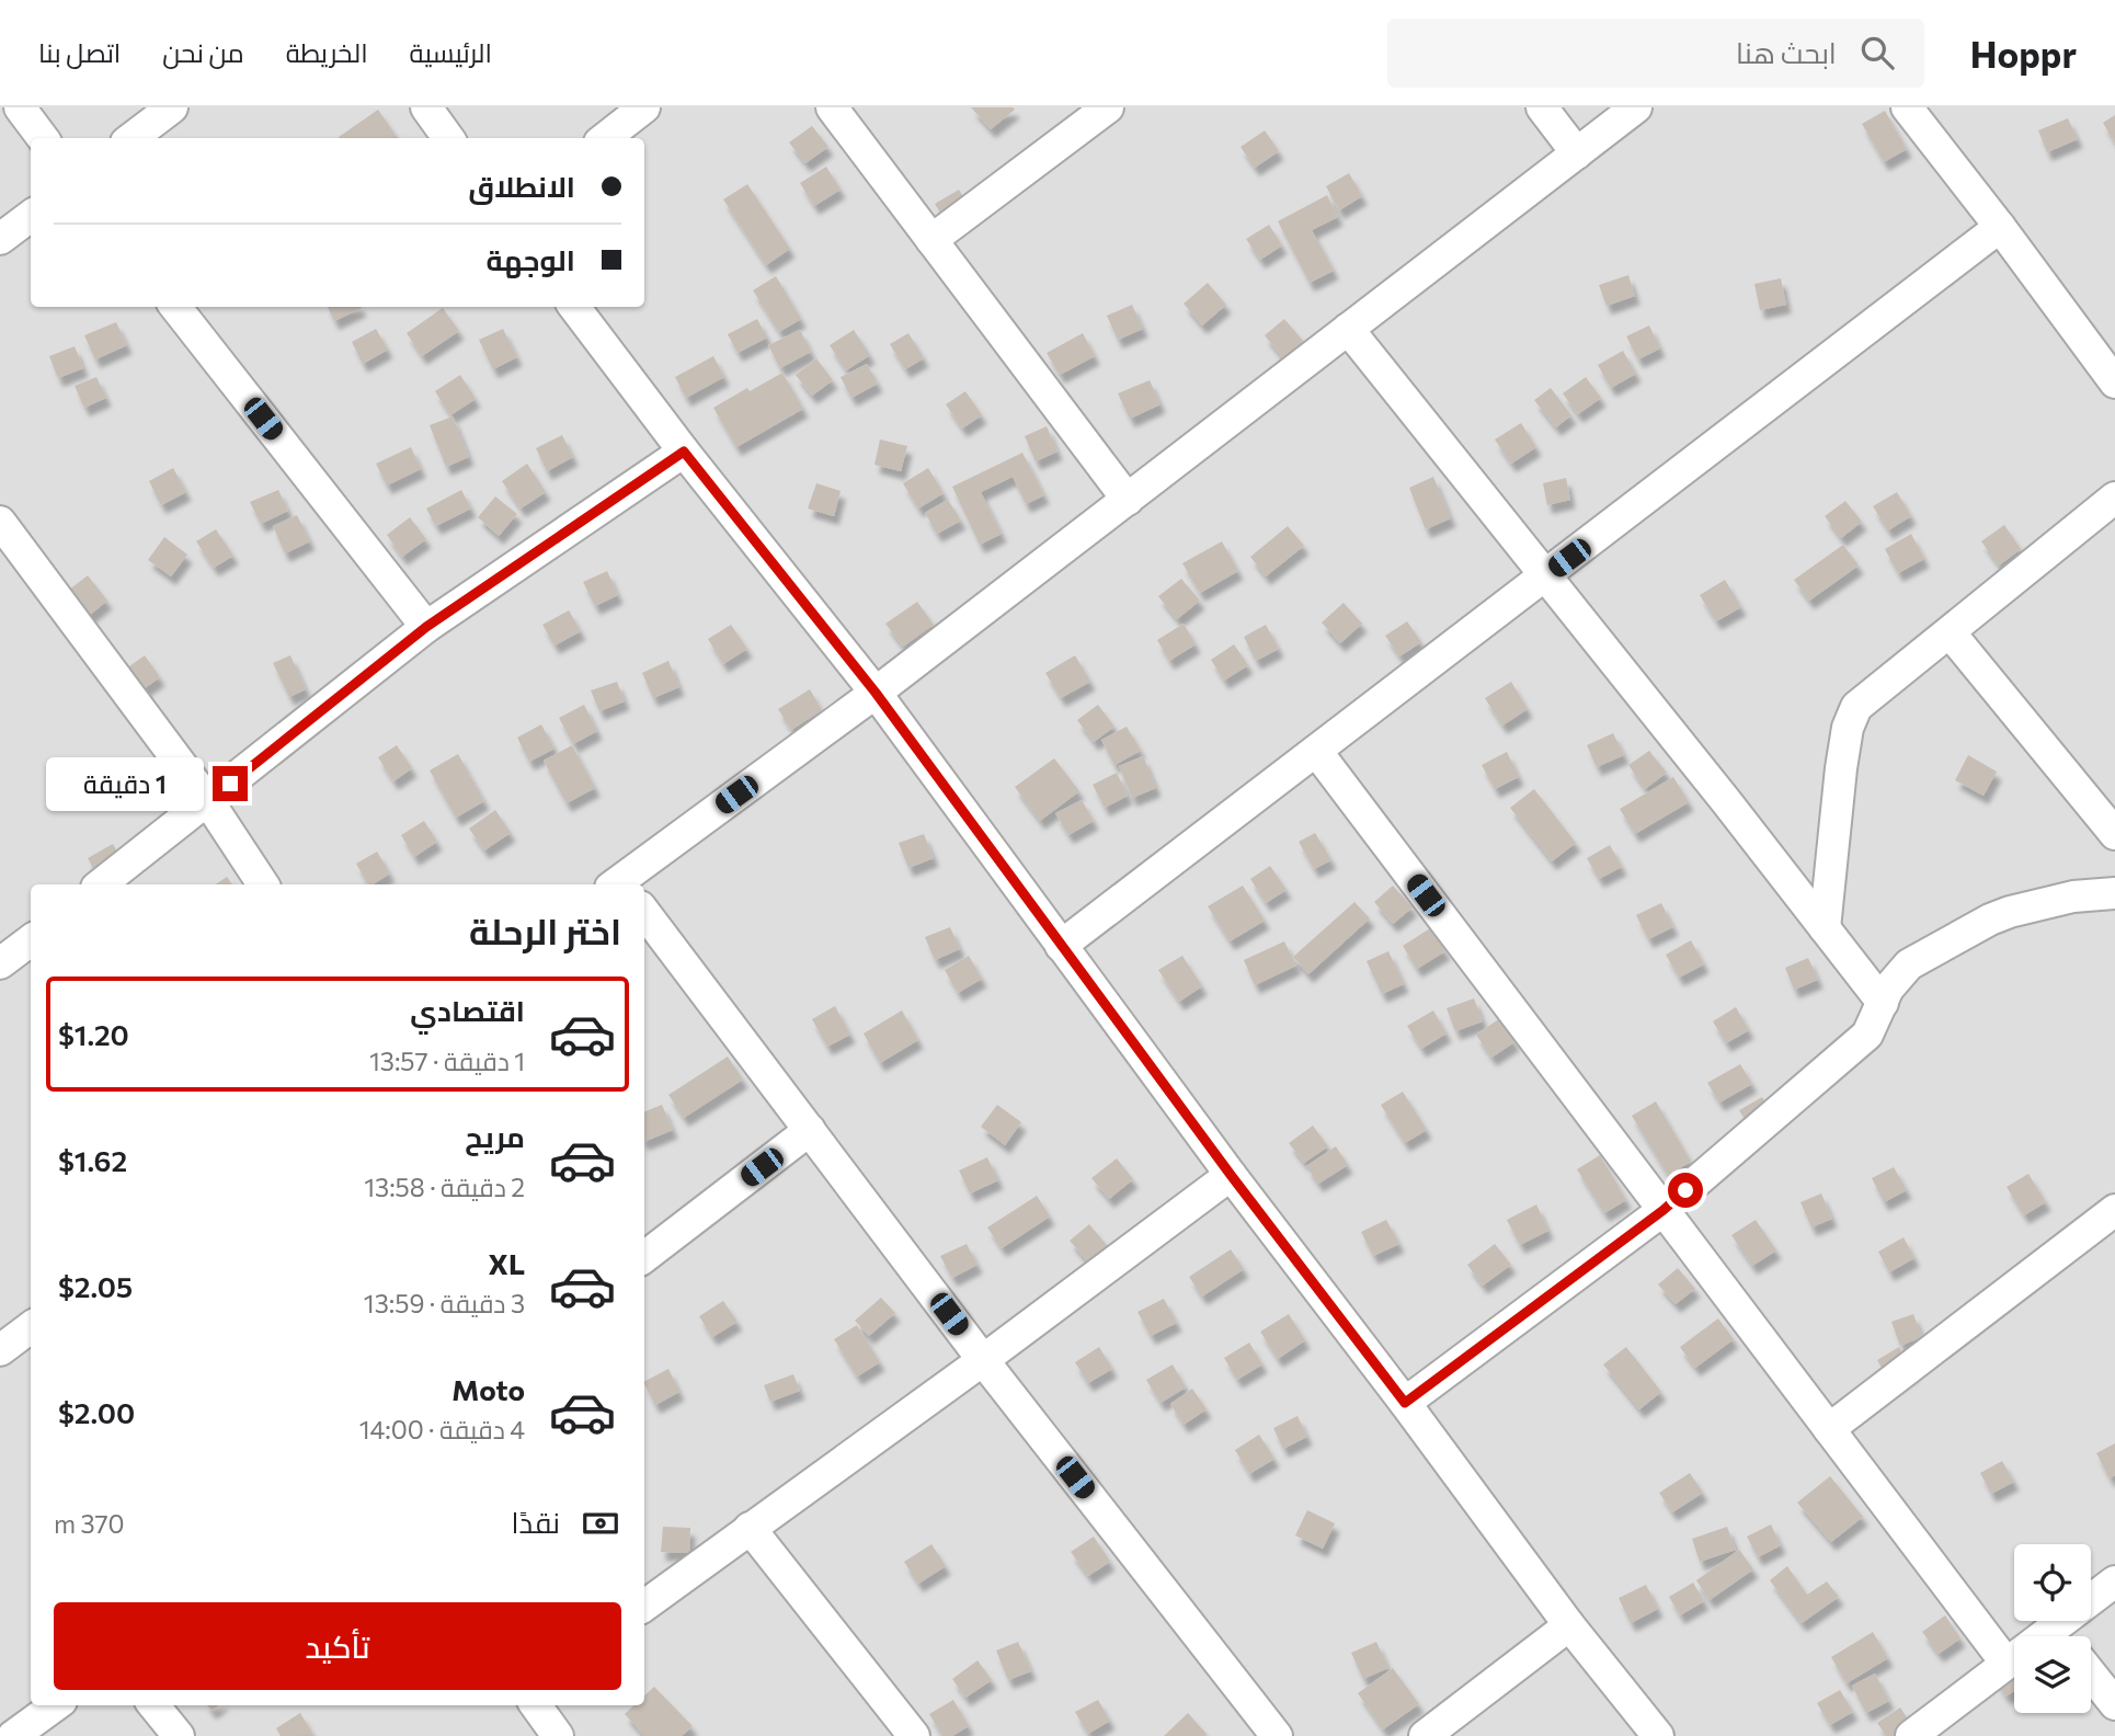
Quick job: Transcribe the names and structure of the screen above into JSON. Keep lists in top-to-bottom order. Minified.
{"page":{"header":"Hoppr","search":"ابحث هنا","nav":["الرئيسية","الخريطة","من نحن","اتصل بنا"],"banner":["الانطلاق","الوجهة"],"bubble":"1 دقيقة","heading":"اختر الرحلة","list":[{"name":"اقتصادي","note":"1 دقيقة · 13:57","value":"$1.20"},{"name":"مريح","note":"2 دقيقة · 13:58","value":"$1.62"},{"name":"XL","note":"3 دقيقة · 13:59","value":"$2.05"},{"name":"Moto","note":"4 دقيقة · 14:00","value":"$2.00"}],"pay":["نقدًا","370 m"],"buttons":"تأكيد"}}
